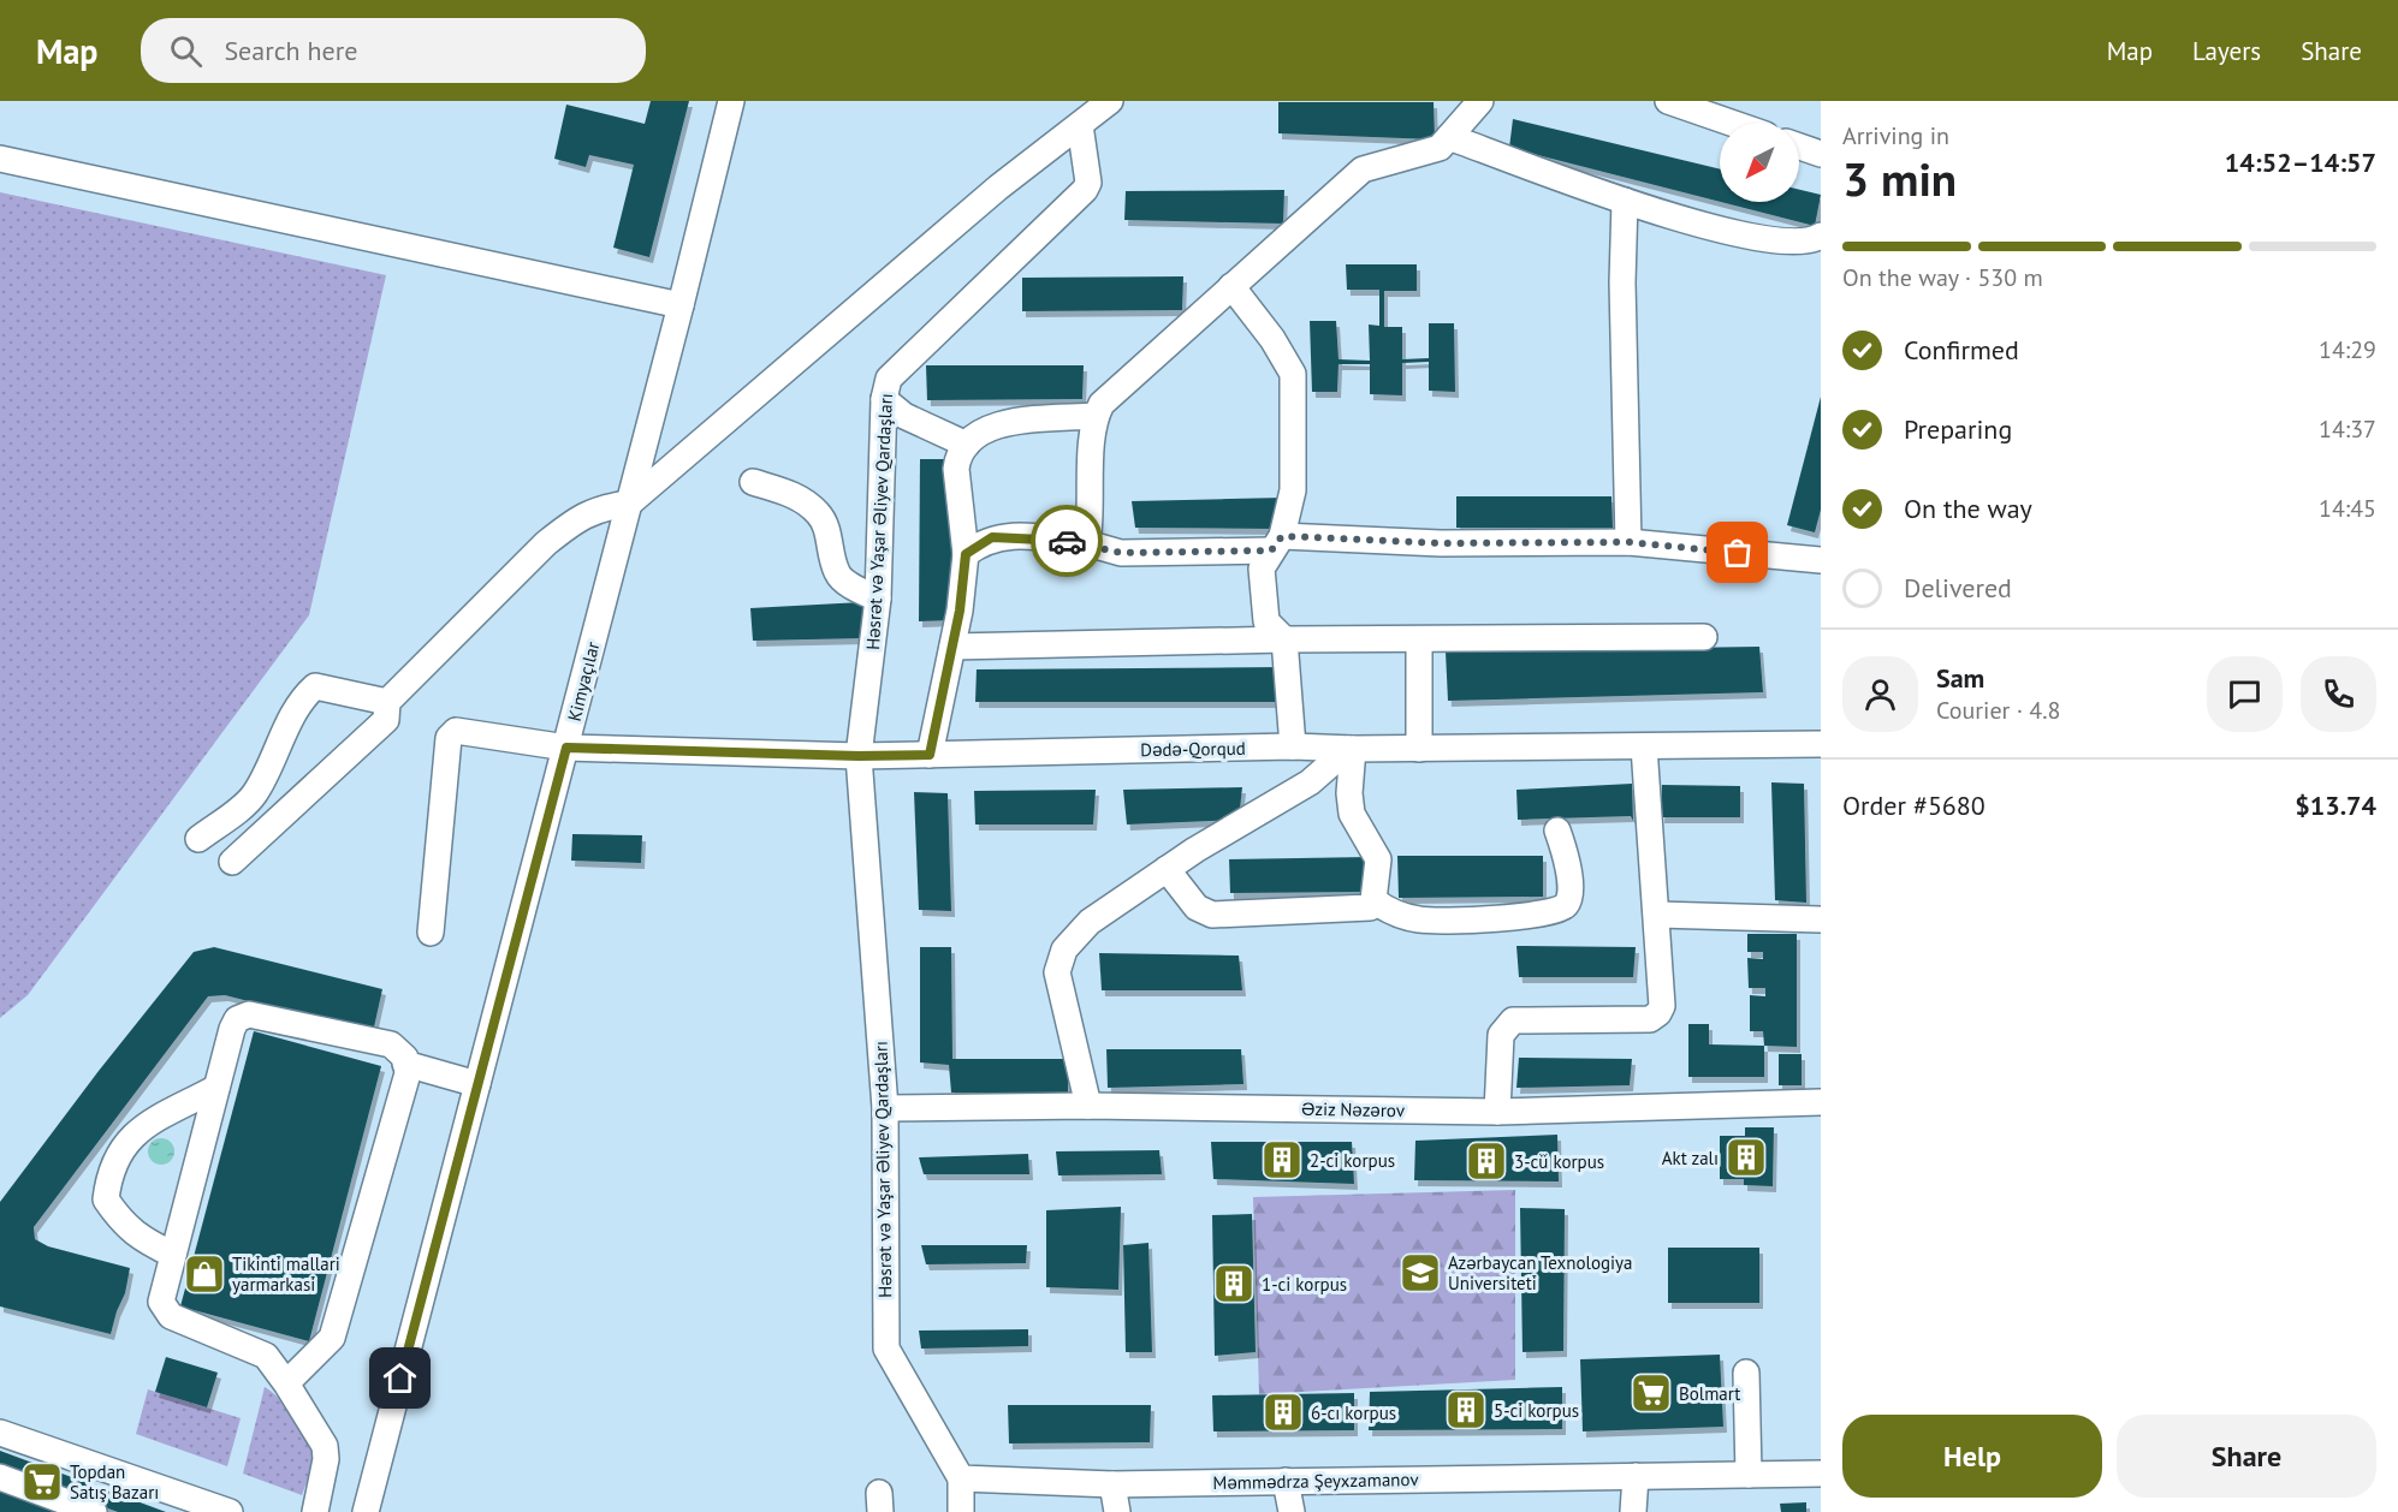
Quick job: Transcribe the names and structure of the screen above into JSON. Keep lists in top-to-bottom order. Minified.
{"streets":{"street":["Həsrət və Yaşar Əliyev Qardaşları","Kimyaçılar","Dədə-Qorqud","Əziz Nəzərov","Məmmədrza Şeyxzamanov"]},"crossings":[["Həsrət və Yaşar Əliyev Qardaşları","Dədə-Qorqud"],["Həsrət və Yaşar Əliyev Qardaşları","Əziz Nəzərov"],["Həsrət və Yaşar Əliyev Qardaşları","Məmmədrza Şeyxzamanov"],["Kimyaçılar","Dədə-Qorqud"]],"places":{"building":["Akt zalı","2-ci korpus","3-cü korpus","1-ci korpus","5-ci korpus","6-cı korpus"],"school or university":["Azərbaycan Texnologiya Universiteti"],"shop":["Tikinti mallari yarmarkasi"],"supermarket":["Bolmart","Topdan Satış Bazarı"]},"north":"bottom left","page":{"header":"Map","search":"Search here","nav":["Map","Layers","Share"],"heading":["3 min","Arriving in","14:52–14:57"],"panel":["Sam","Courier · 4.8","Order #5680","$13.74"],"bar":"On the way · 530 m","list":[["Confirmed","14:29"],["Preparing","14:37"],["On the way","14:45"],"Delivered"],"buttons":["Help","Share"]}}
